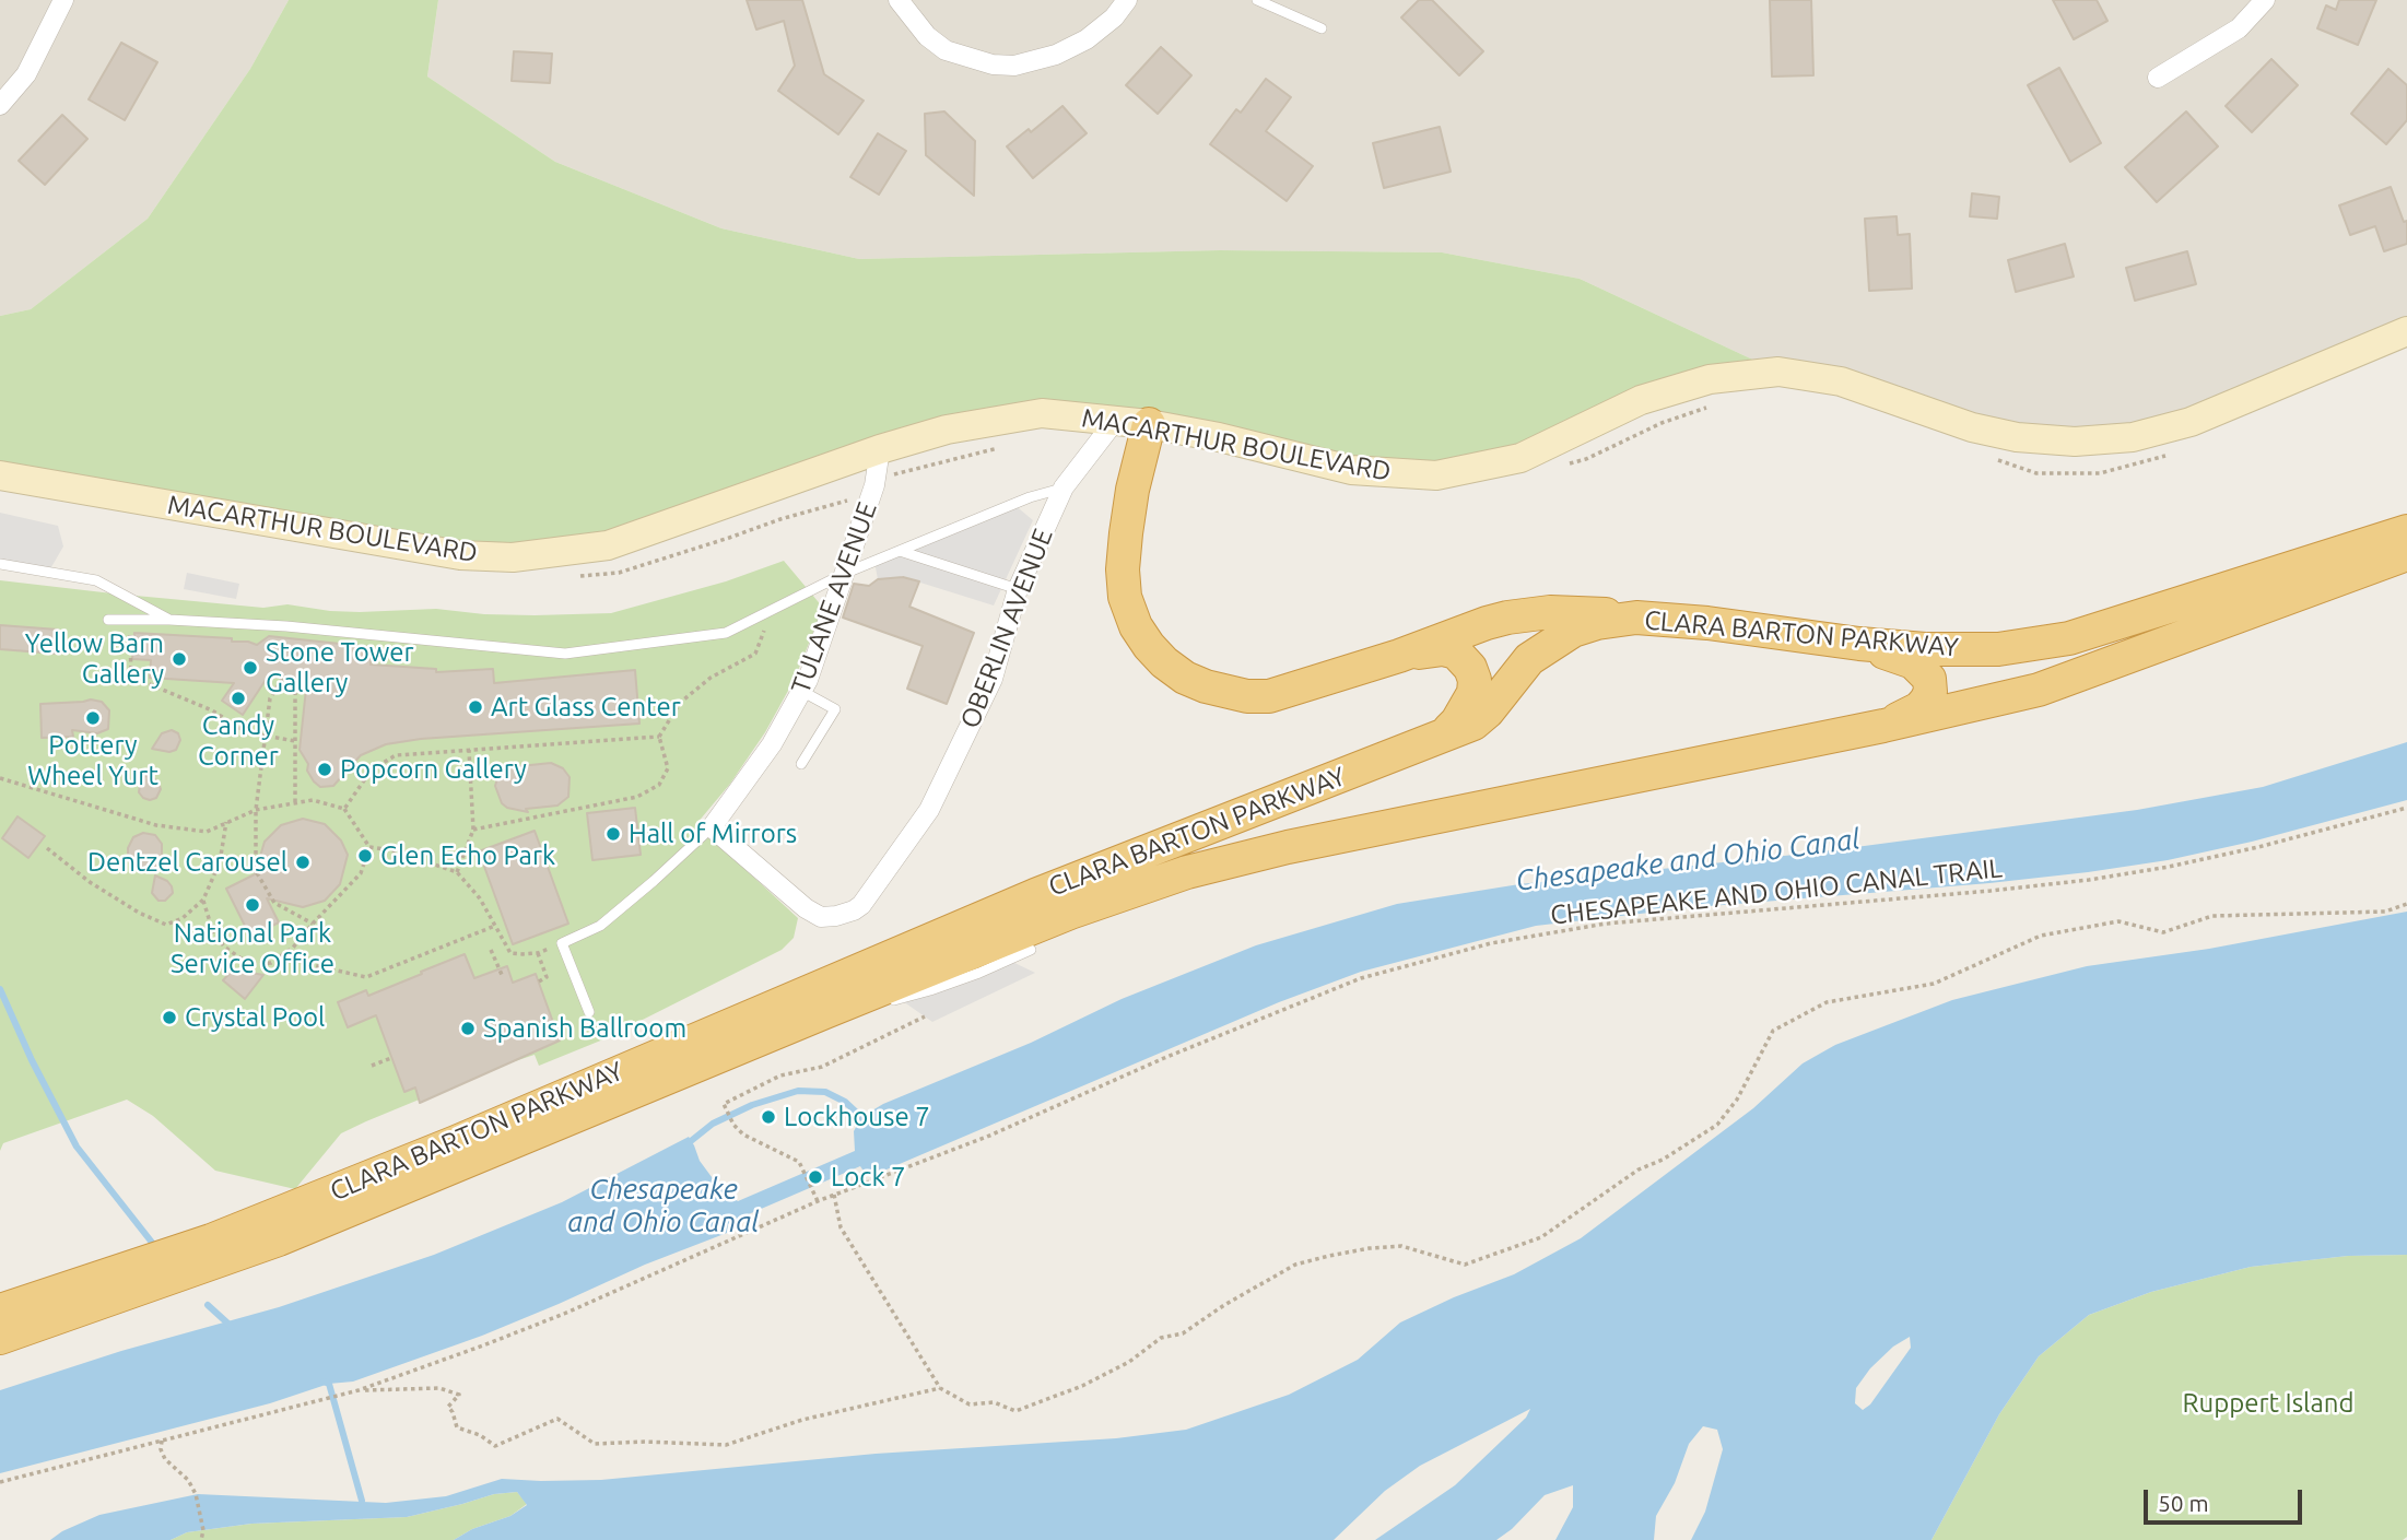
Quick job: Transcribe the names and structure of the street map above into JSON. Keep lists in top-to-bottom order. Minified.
{"streets":{"highway":["CLARA BARTON PARKWAY"],"main road":["MACARTHUR BOULEVARD"],"street":["TULANE AVENUE","OBERLIN AVENUE"],"path":["CHESAPEAKE AND OHIO CANAL TRAIL"]},"crossings":[["MACARTHUR BOULEVARD","TULANE AVENUE"],["MACARTHUR BOULEVARD","OBERLIN AVENUE"],["TULANE AVENUE","OBERLIN AVENUE"]],"water":["Chesapeake and Ohio Canal"],"parks":["Ruppert Island"],"places":["Yellow Barn Gallery","Stone Tower Gallery","Candy Corner","Art Glass Center","Pottery Wheel Yurt","Popcorn Gallery","Hall of Mirrors","Glen Echo Park","Dentzel Carousel","National Park Service Office","Crystal Pool","Spanish Ballroom","Lockhouse 7","Lock 7"],"scale_bar":"50 m"}
